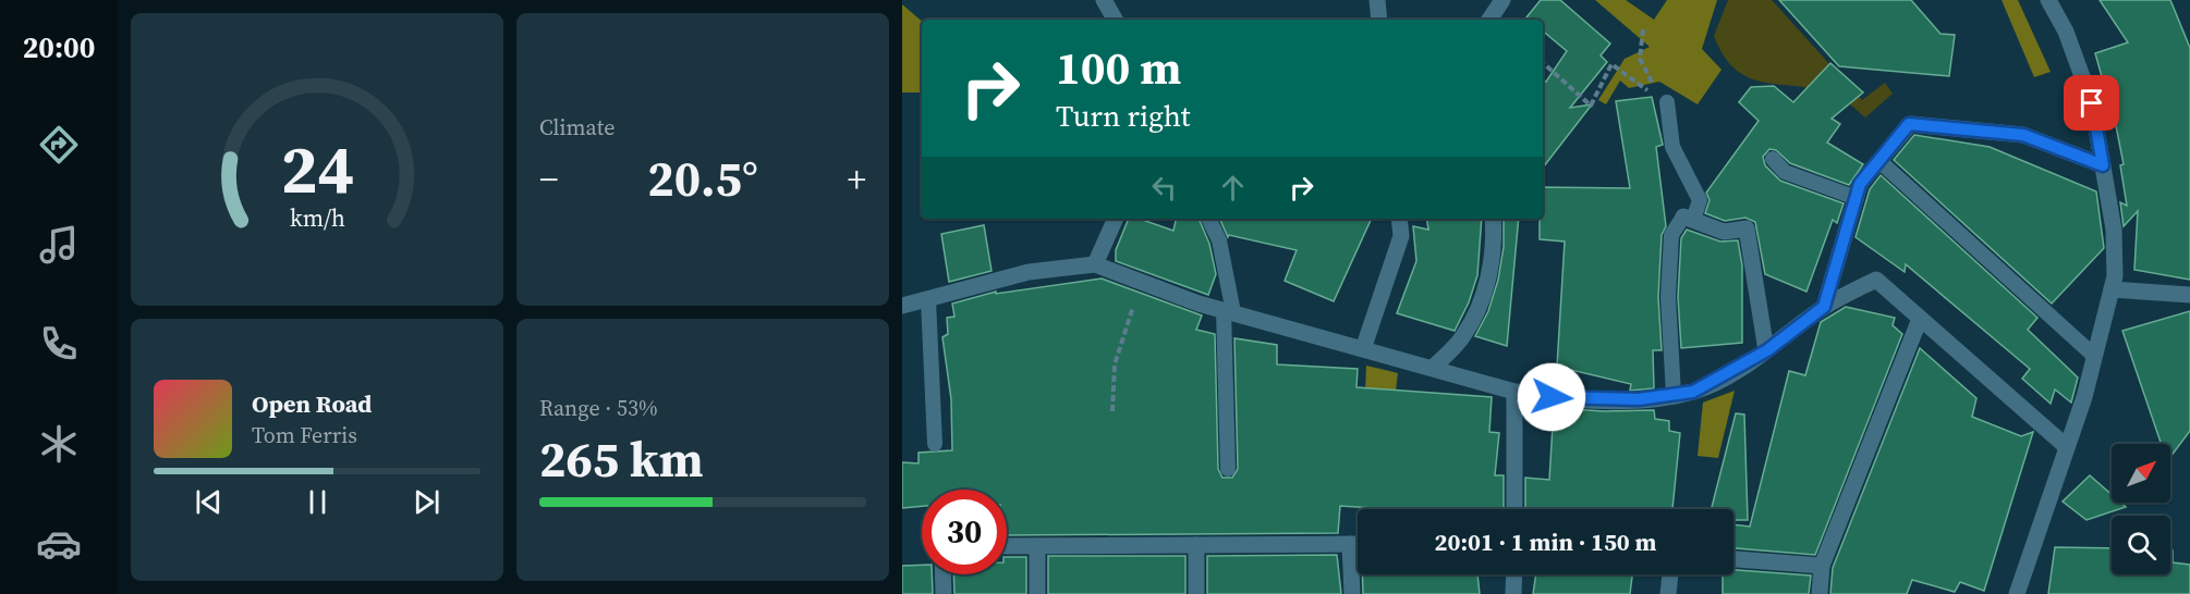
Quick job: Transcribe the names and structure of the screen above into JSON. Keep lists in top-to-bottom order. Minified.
{"north":"top right","page":{"tabs":"20:00","tile":["Climate",["Range · 53%","265 km"]],"turn":["100 m","Turn right"],"heat":["−","20.5°","+"],"song":["Open Road","Tom Ferris"],"limit":"30","trip":"20:01 · 1 min · 150 m","gauge":["24","km/h"]}}
